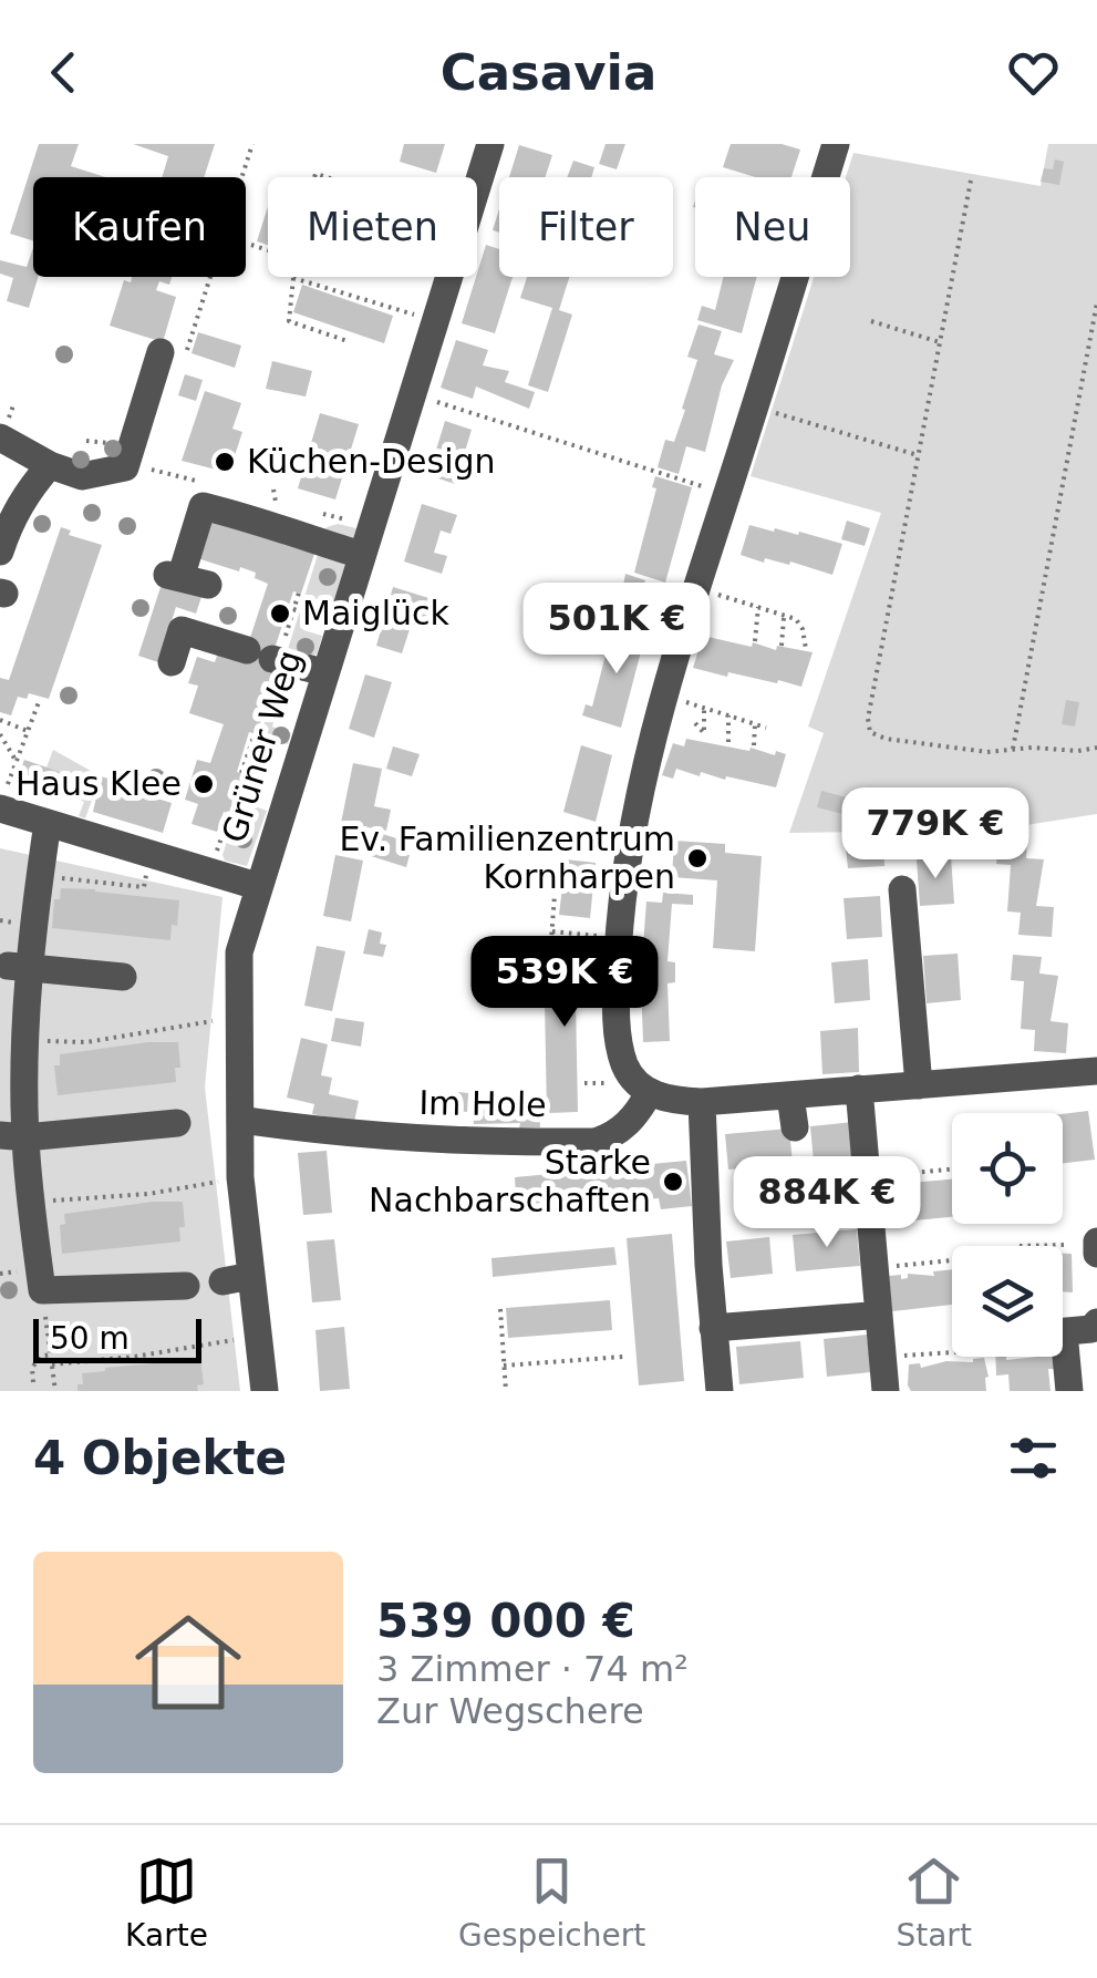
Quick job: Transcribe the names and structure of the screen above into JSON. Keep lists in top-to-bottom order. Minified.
{"streets":{"street":["Grüner Weg","Im Hole"]},"crossings":[["Grüner Weg","Im Hole"]],"places":["Küchen-Design","Maiglück","Haus Klee","Ev. Familienzentrum Kornharpen","Starke Nachbarschaften"],"scale_bar":"50 m","page":{"header":"Casavia","chip":["Kaufen","Mieten","Filter","Neu"],"price":["501K €","779K €","539K €","884K €"],"scale":"50 m","heading":"4 Objekte","list":[{"name":"539 000 €","note":"3 Zimmer · 74 m² · Zur Wegschere"}],"tabs":["Karte","Gespeichert","Start"]}}
